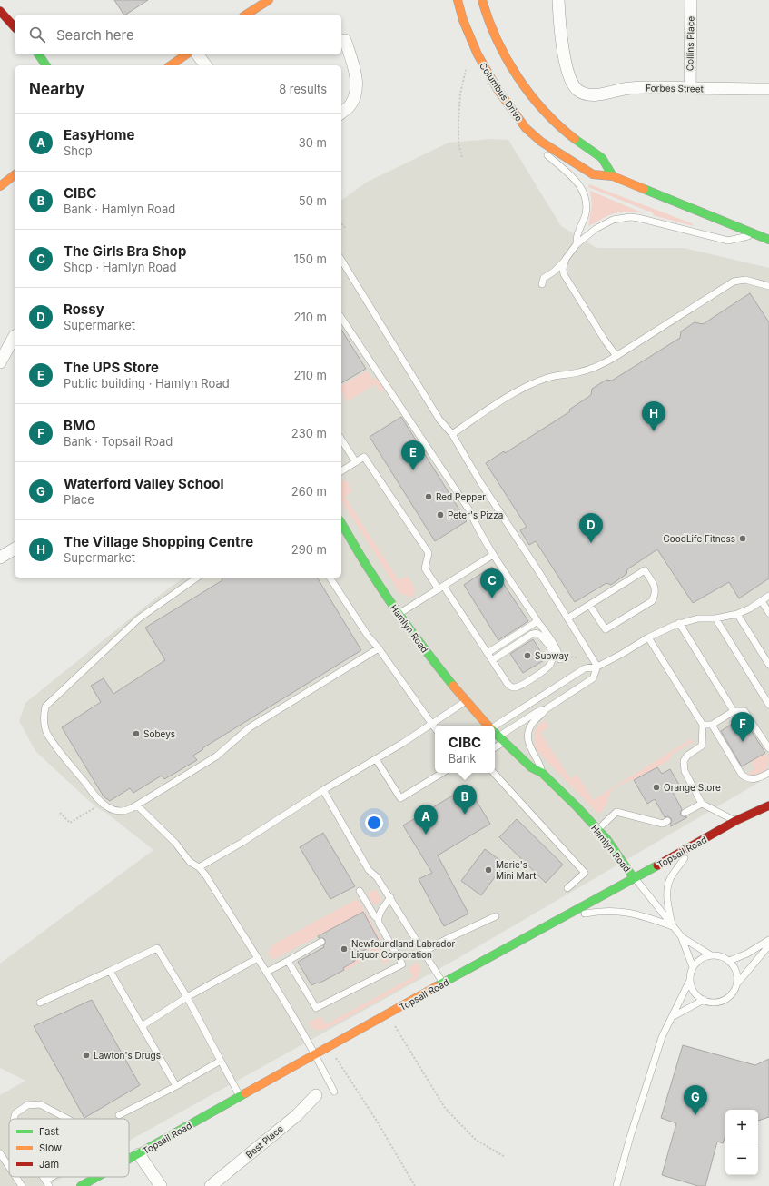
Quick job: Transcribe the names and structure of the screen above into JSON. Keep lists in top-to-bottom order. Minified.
{"streets":{"main road":["Columbus Drive","Hamlyn Road","Topsail Road"],"street":["Collins Place","Forbes Street","Best Place"]},"crossings":[["Collins Place","Forbes Street"],["Hamlyn Road","Topsail Road"]],"places":["Red Pepper","Peter's Pizza","GoodLife Fitness","Subway","Sobeys","Orange Store","Marie's Mini Mart","Newfoundland Labrador Liquor Corporation","Lawton's Drugs"],"legend":["Fast","Slow","Jam"],"page":{"search":"Search here","heading":["Nearby","8 results"],"list":[{"mark":"A","name":"EasyHome","note":"Shop","value":"30 m"},{"mark":"B","name":"CIBC","note":"Bank · Hamlyn Road","value":"50 m"},{"mark":"C","name":"The Girls Bra Shop","note":"Shop · Hamlyn Road","value":"150 m"},{"mark":"D","name":"Rossy","note":"Supermarket","value":"210 m"},{"mark":"E","name":"The UPS Store","note":"Public building · Hamlyn Road","value":"210 m"},{"mark":"F","name":"BMO","note":"Bank · Topsail Road","value":"230 m"},{"mark":"G","name":"Waterford Valley School","note":"Place","value":"260 m"},{"mark":"H","name":"The Village Shopping Centre","note":"Supermarket","value":"290 m"}],"pins":["H","E","D","C","F","B","A","G"],"popup":["CIBC","Bank"],"map_buttons":["+","−"]}}
